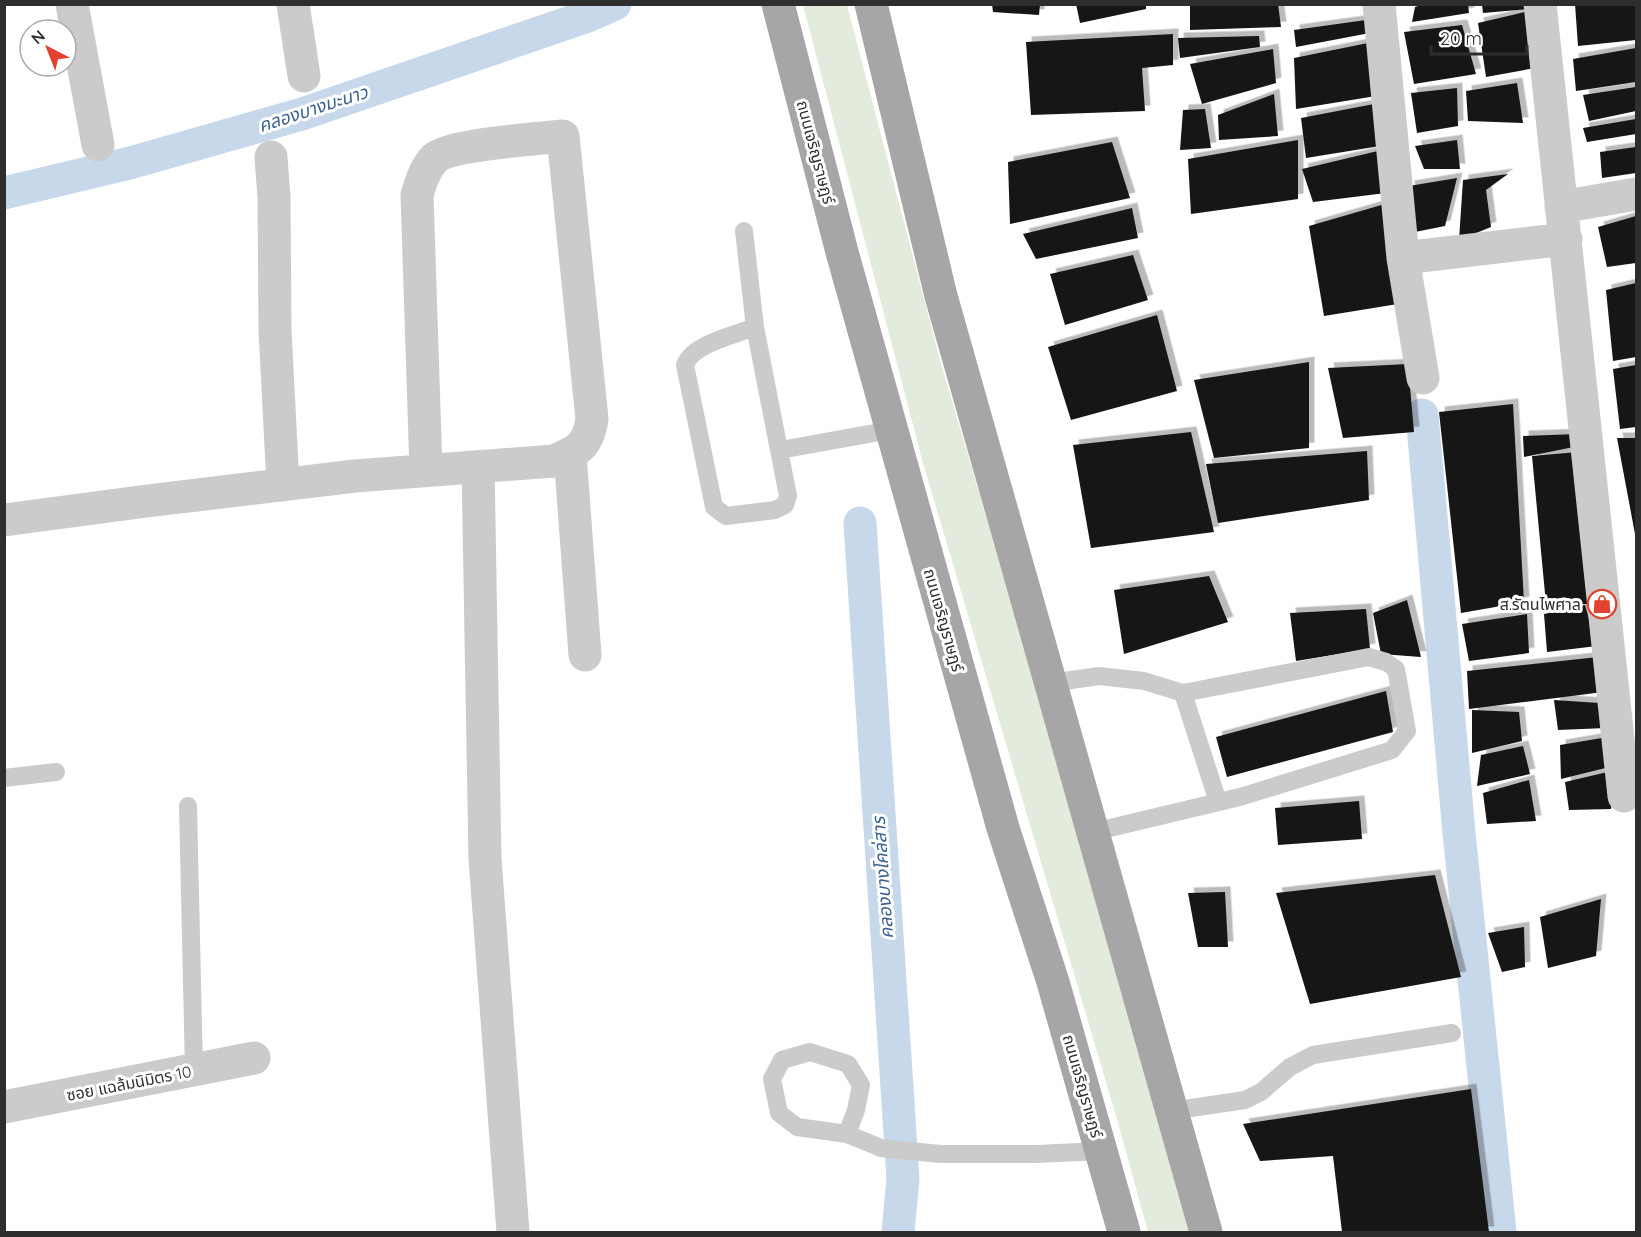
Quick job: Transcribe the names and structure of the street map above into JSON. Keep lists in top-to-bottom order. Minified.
{"streets":{"main road":["ถนนเจริญราษฎร์"],"street":["ซอย แฉล้มนิมิตร 10"]},"water":["คลองบางมะนาว","คลองบางโคล่สาร"],"places":{"shop":["ส.รัตนไพศาล"]},"scale_bar":"20 m","north":"top left"}
